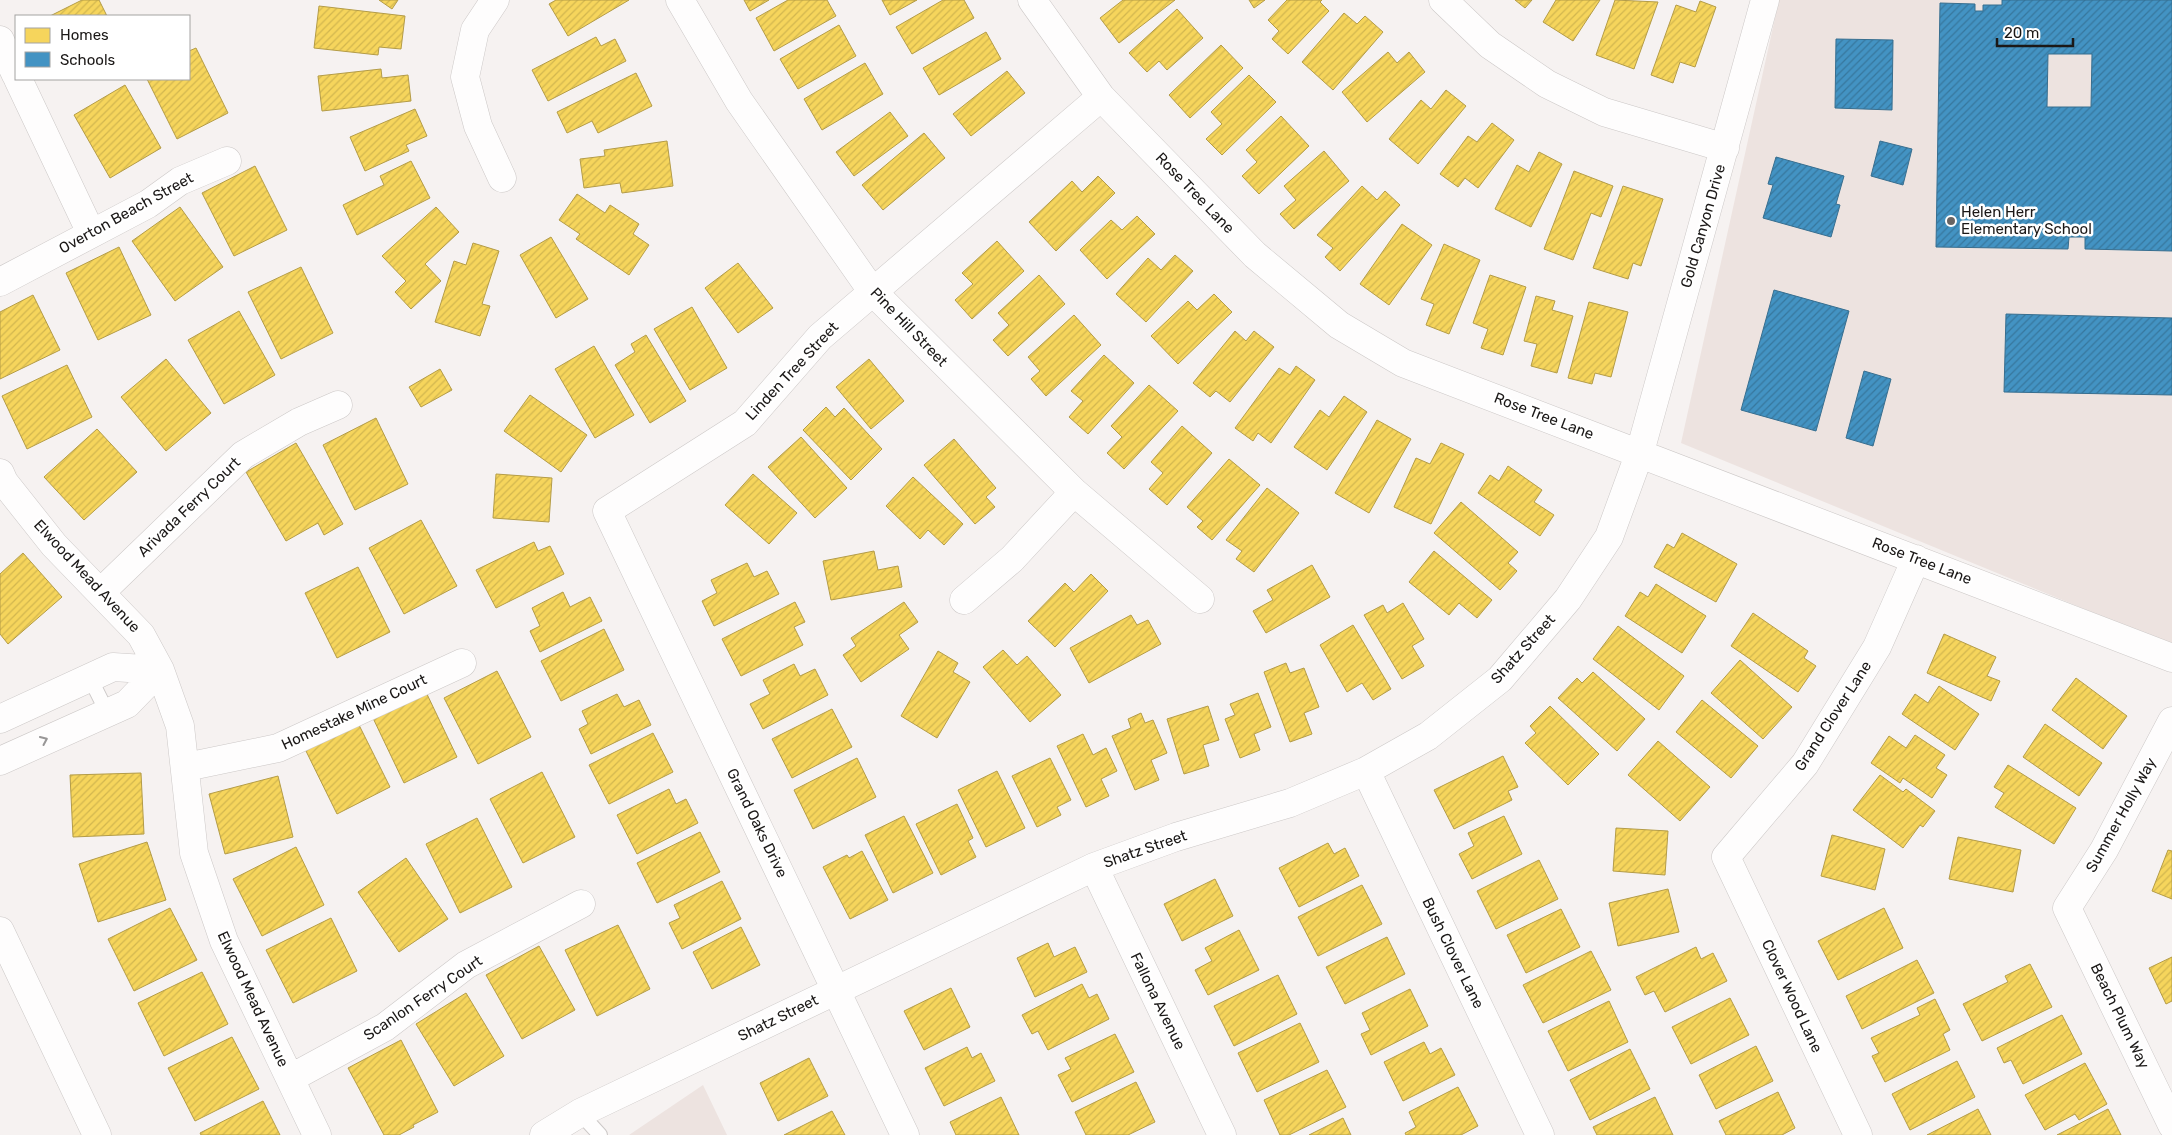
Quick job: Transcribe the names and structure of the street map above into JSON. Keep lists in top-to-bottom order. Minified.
{"streets":{"street":["Rose Tree Lane","Overton Beach Street","Gold Canyon Drive","Pine Hill Street","Linden Tree Street","Arivada Ferry Court","Elwood Mead Avenue","Shatz Street","Homestake Mine Court","Grand Clover Lane","Summer Holly Way","Grand Oaks Drive","Bush Clover Lane","Clover Wood Lane","Scanlon Ferry Court","Fallona Avenue","Beach Plum Way"]},"crossings":[["Rose Tree Lane","Gold Canyon Drive"],["Rose Tree Lane","Linden Tree Street"],["Rose Tree Lane","Shatz Street"],["Rose Tree Lane","Grand Clover Lane"],["Gold Canyon Drive","Shatz Street"],["Pine Hill Street","Linden Tree Street"],["Linden Tree Street","Grand Oaks Drive"],["Arivada Ferry Court","Elwood Mead Avenue"],["Elwood Mead Avenue","Homestake Mine Court"],["Elwood Mead Avenue","Scanlon Ferry Court"],["Shatz Street","Grand Oaks Drive"],["Shatz Street","Bush Clover Lane"],["Shatz Street","Fallona Avenue"],["Grand Clover Lane","Clover Wood Lane"],["Summer Holly Way","Beach Plum Way"]],"places":["Helen Herr Elementary School"],"legend":["Homes","Schools"],"scale_bar":"20 m"}
